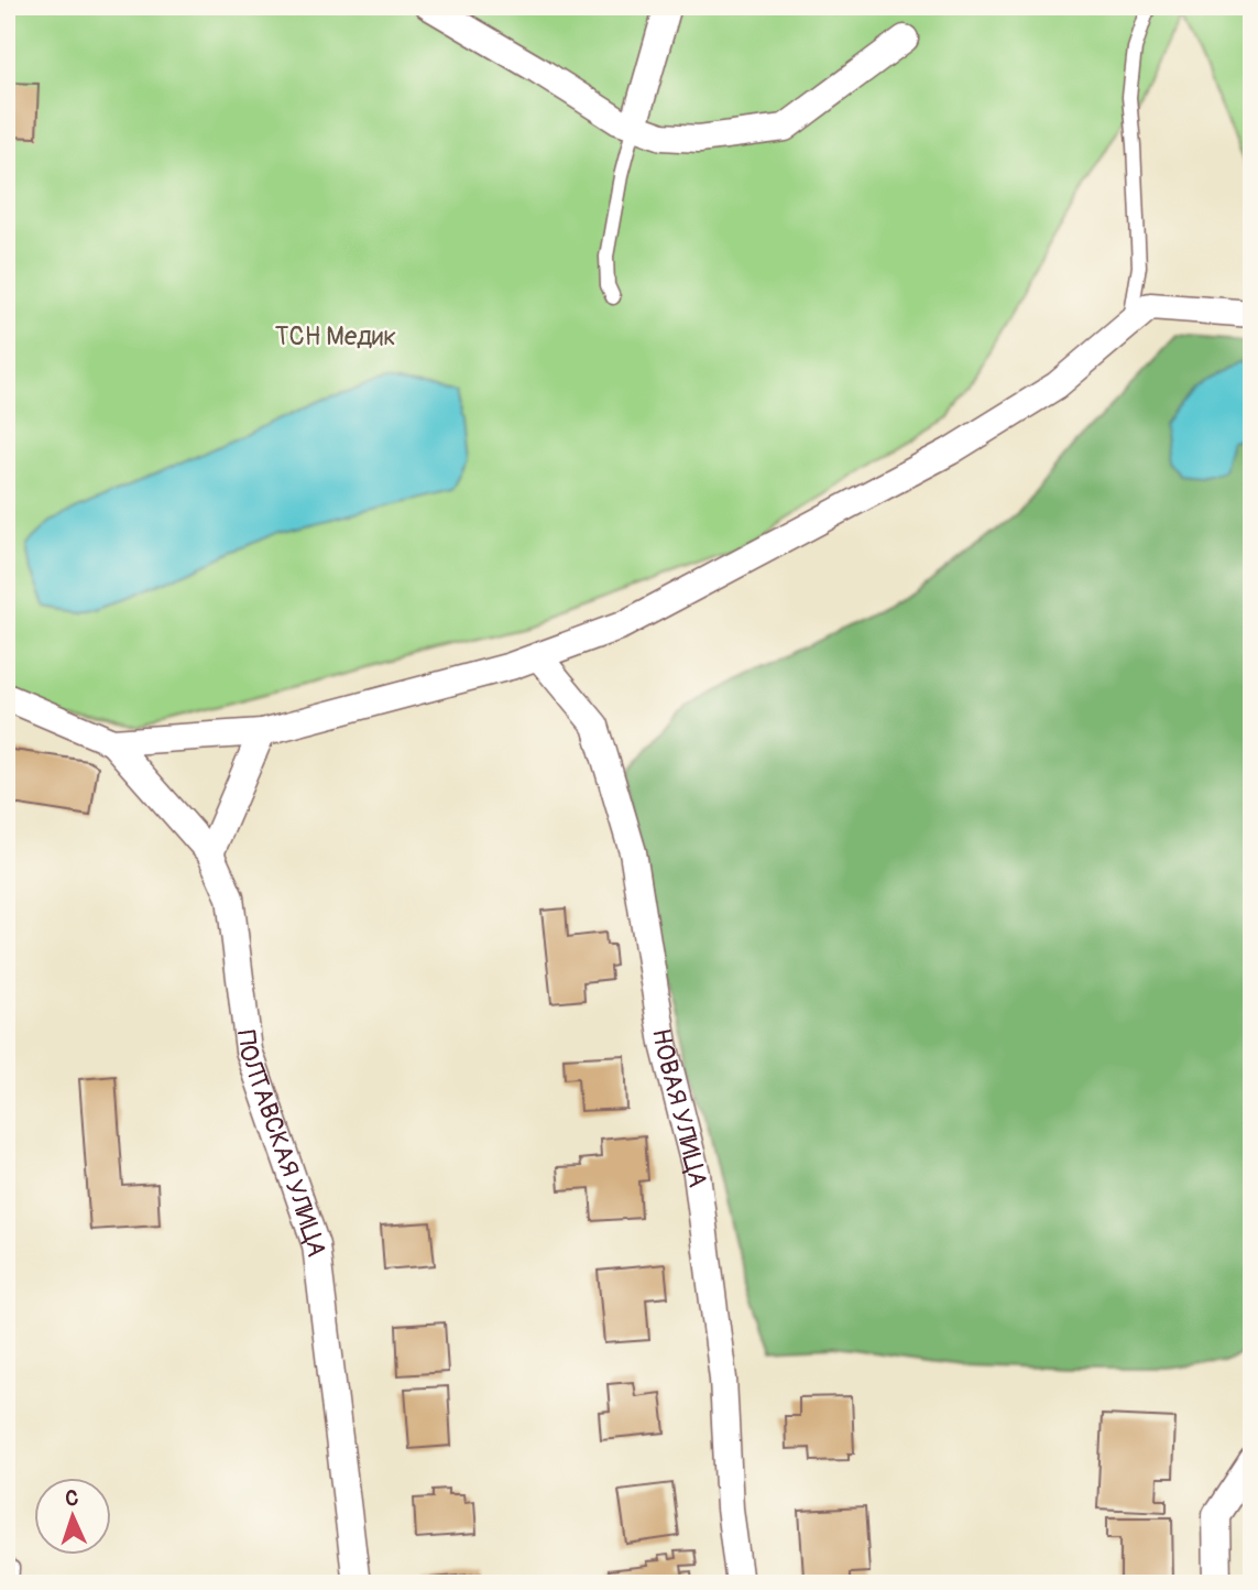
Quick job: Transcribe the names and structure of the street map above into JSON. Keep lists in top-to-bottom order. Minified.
{"streets":{"street":["НОВАЯ УЛИЦА","ПОЛТАВСКАЯ УЛИЦА"]},"parks":["ТСН Медик"],"north":"top"}
